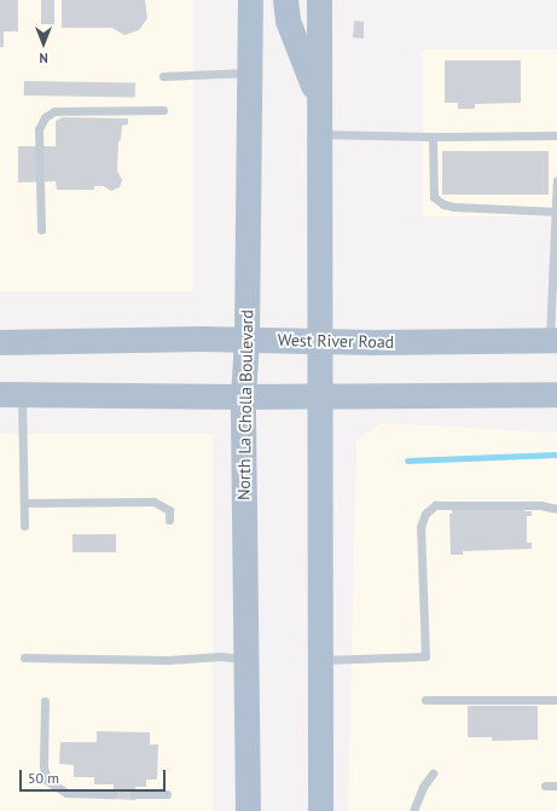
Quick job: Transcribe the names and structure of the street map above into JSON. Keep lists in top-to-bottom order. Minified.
{"streets":{"main road":["West River Road","North La Cholla Boulevard"]},"crossings":[["West River Road","North La Cholla Boulevard"]],"scale_bar":"50 m","north":"bottom"}
